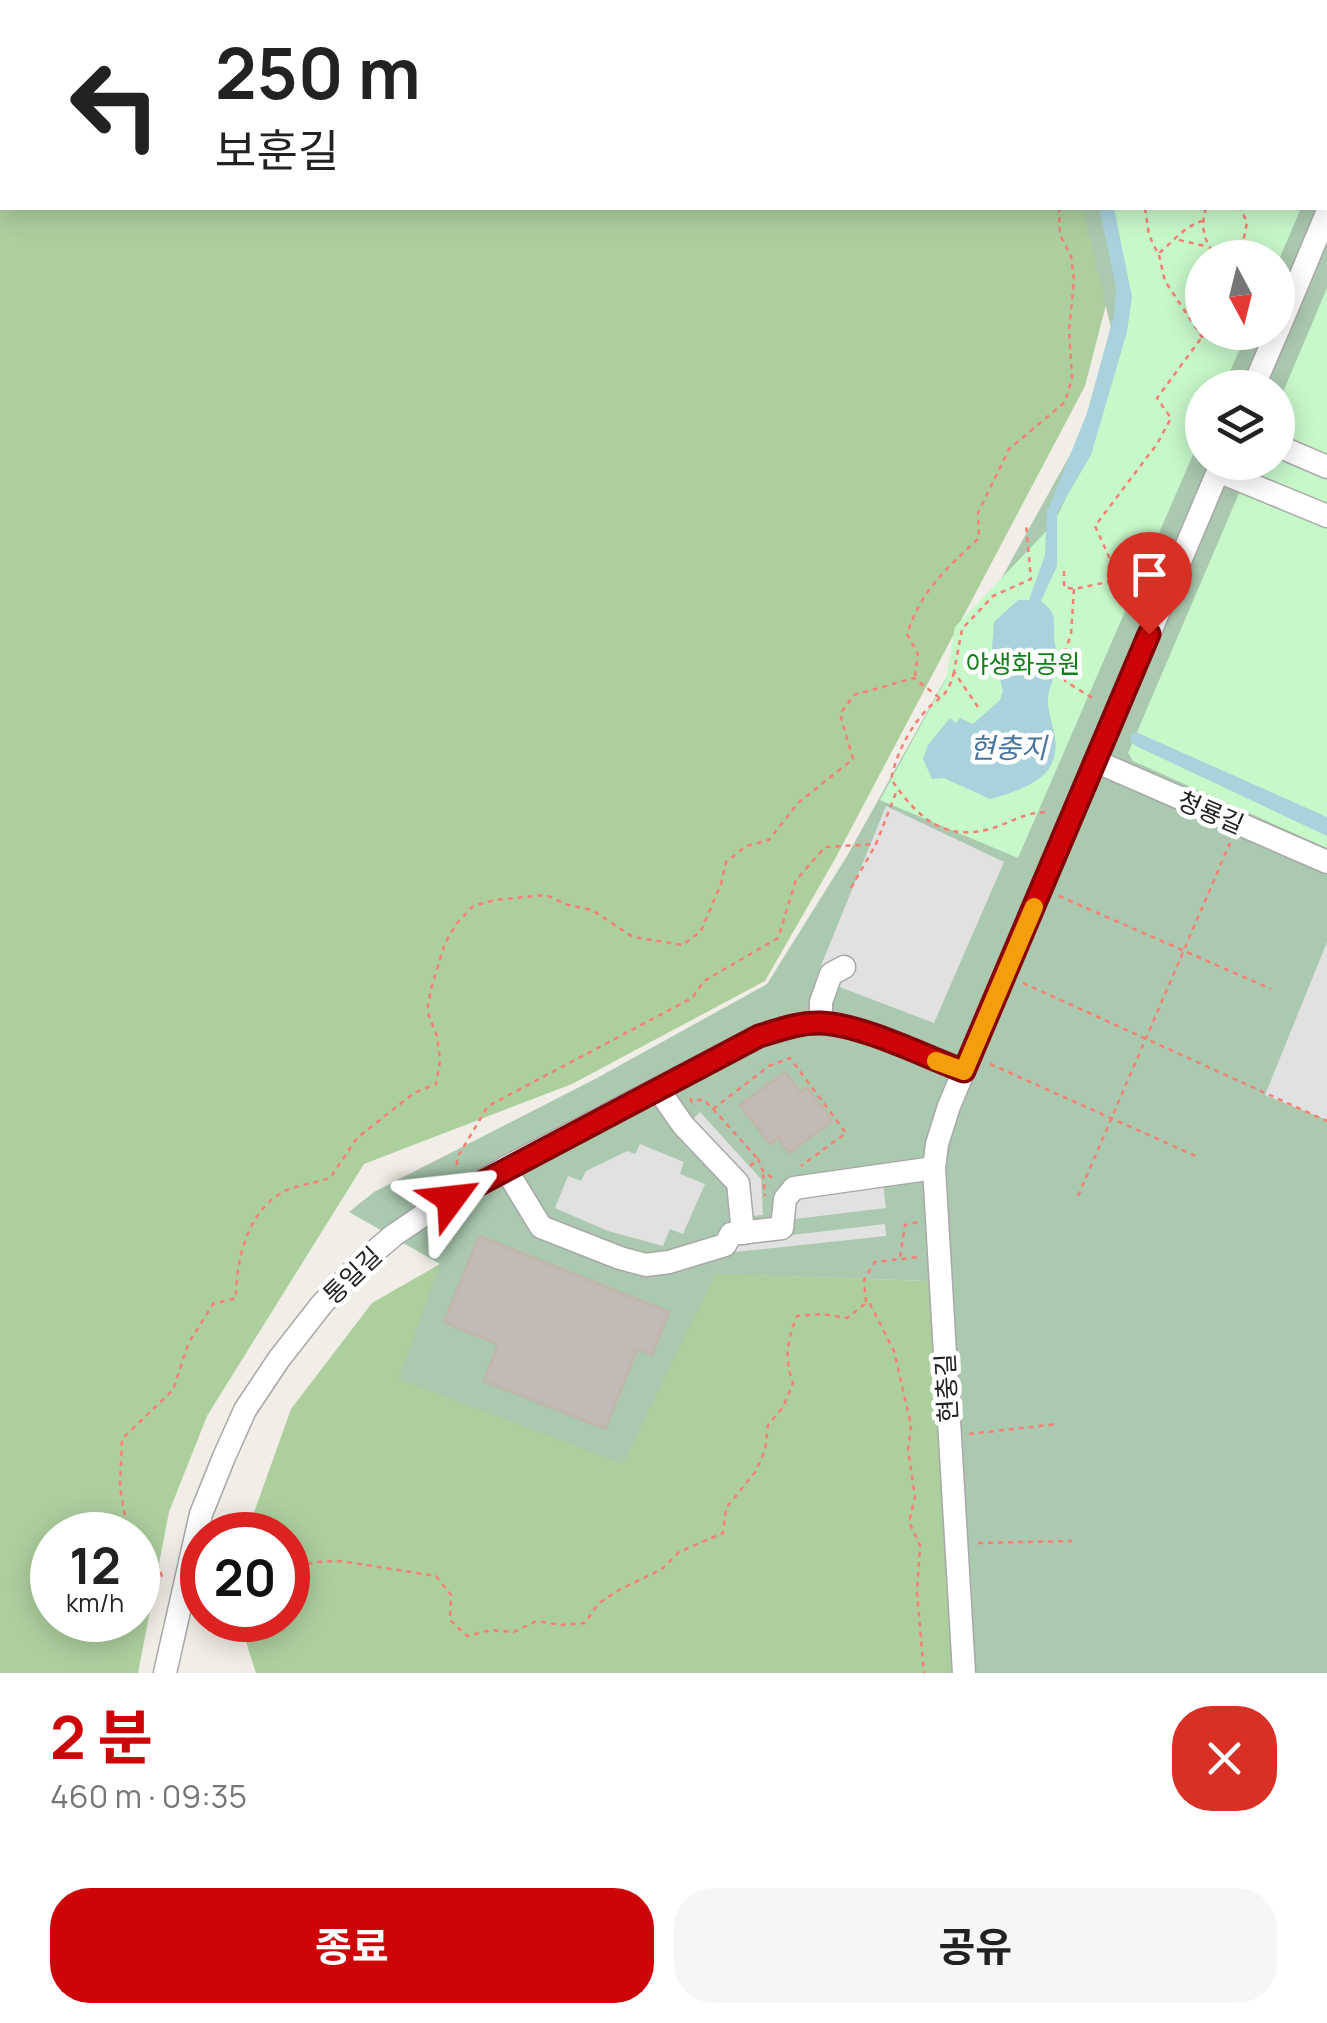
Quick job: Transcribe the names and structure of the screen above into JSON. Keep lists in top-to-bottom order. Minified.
{"streets":{"lane":["청룡길","통일길","현충길"]},"crossings":[["청룡길","현충길"],["통일길","현충길"]],"water":["현충지"],"parks":["야생화공원"],"north":"bottom","page":{"turn":["250 m","보훈길"],"speed":"12 km/h","limit":"20","heading":["2 분","460 m · 09:35"],"buttons":["종료","공유"]}}
